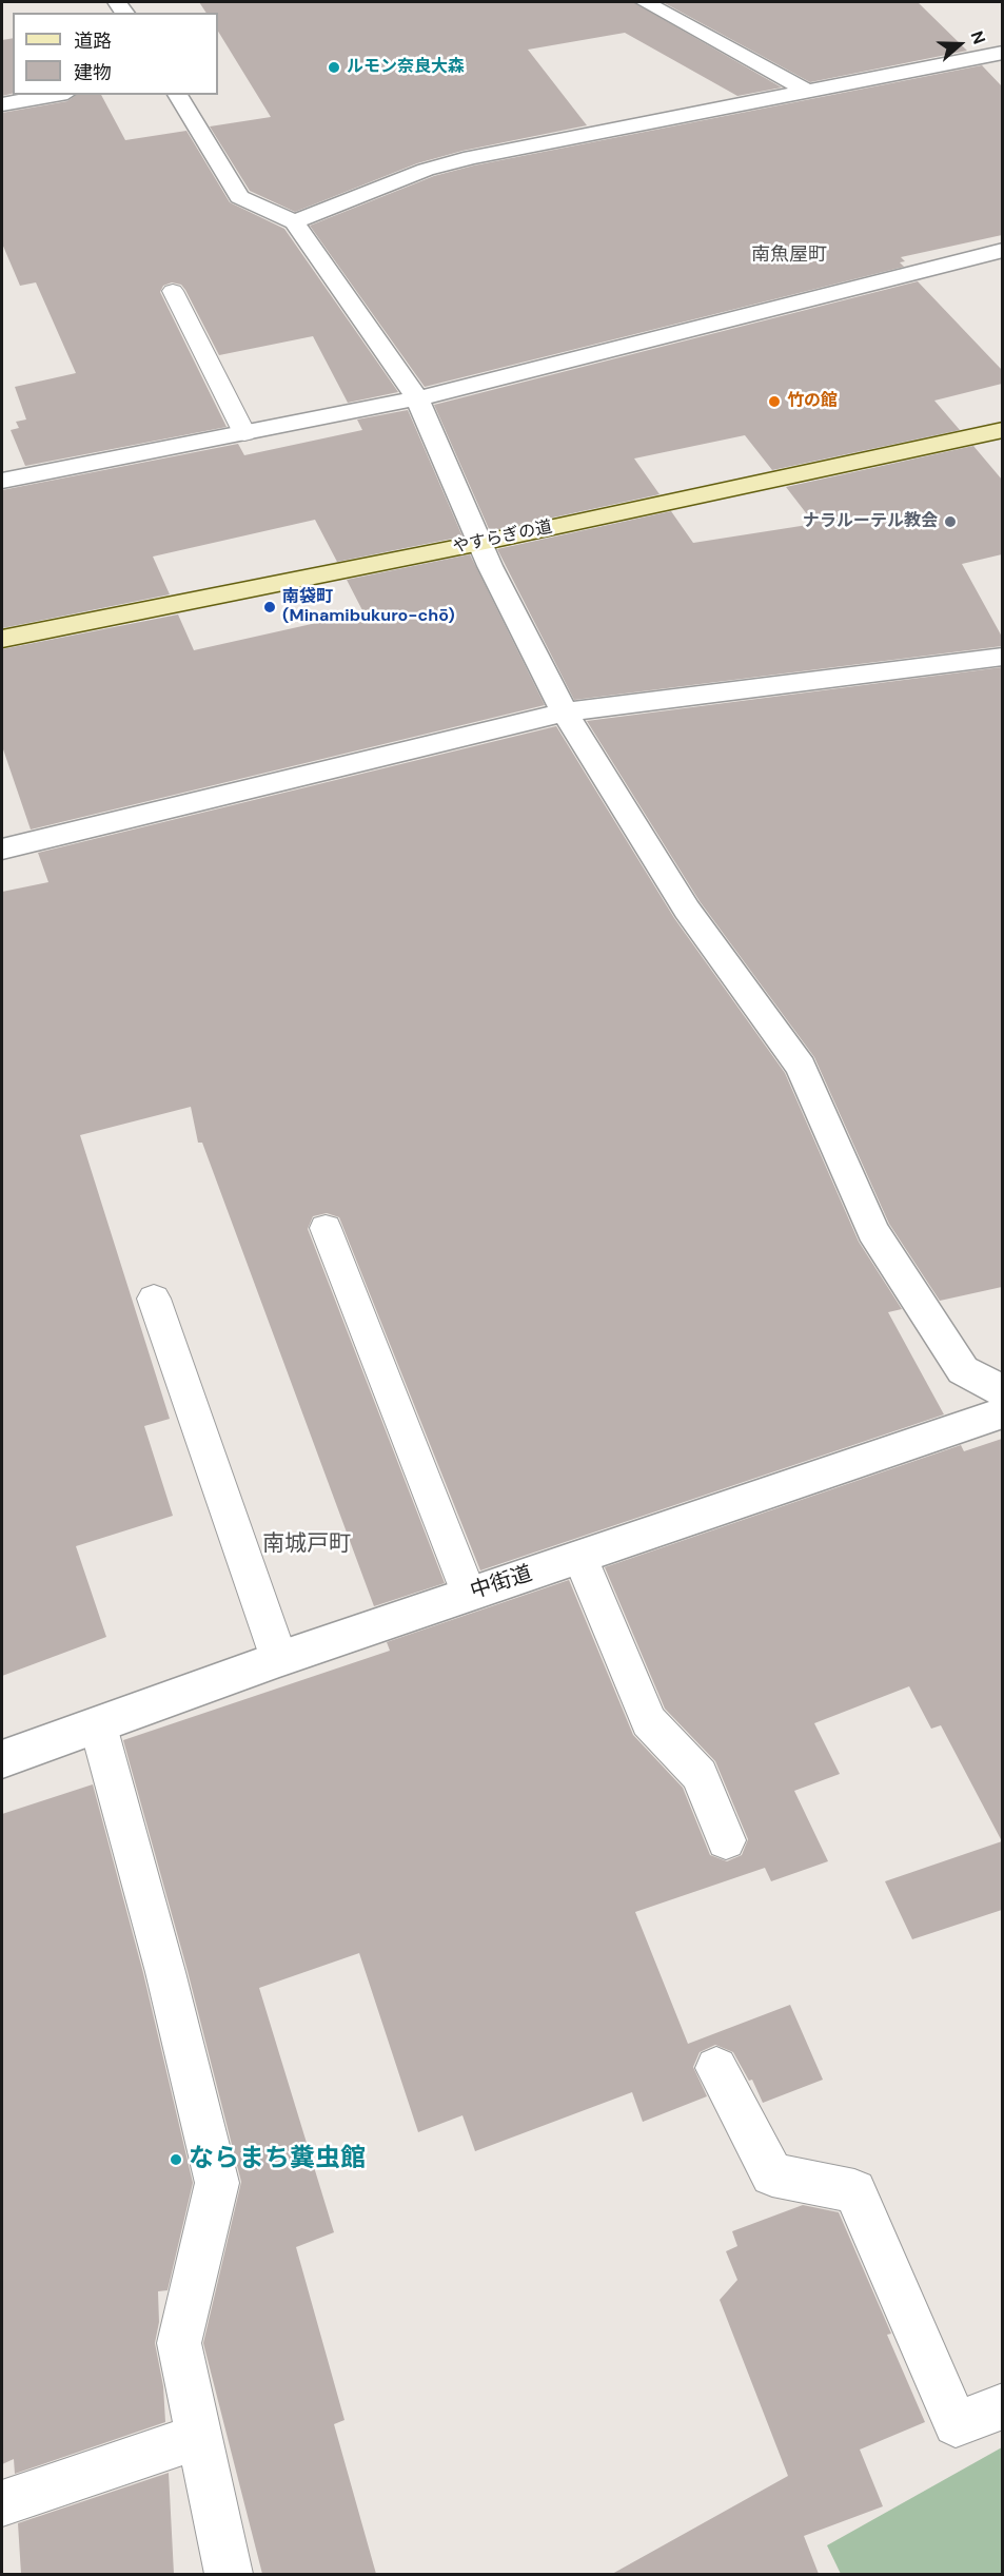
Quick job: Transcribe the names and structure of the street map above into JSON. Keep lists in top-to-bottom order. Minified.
{"streets":{"street":["やすらぎの道","中街道"]},"districts":["南魚屋町","南城戸町"],"places":["ルモン奈良大森","竹の館","ナラルーテル教会","南袋町 (Minamibukuro-chō)","ならまち糞虫館"],"legend":["道路","建物"],"north":"right"}
